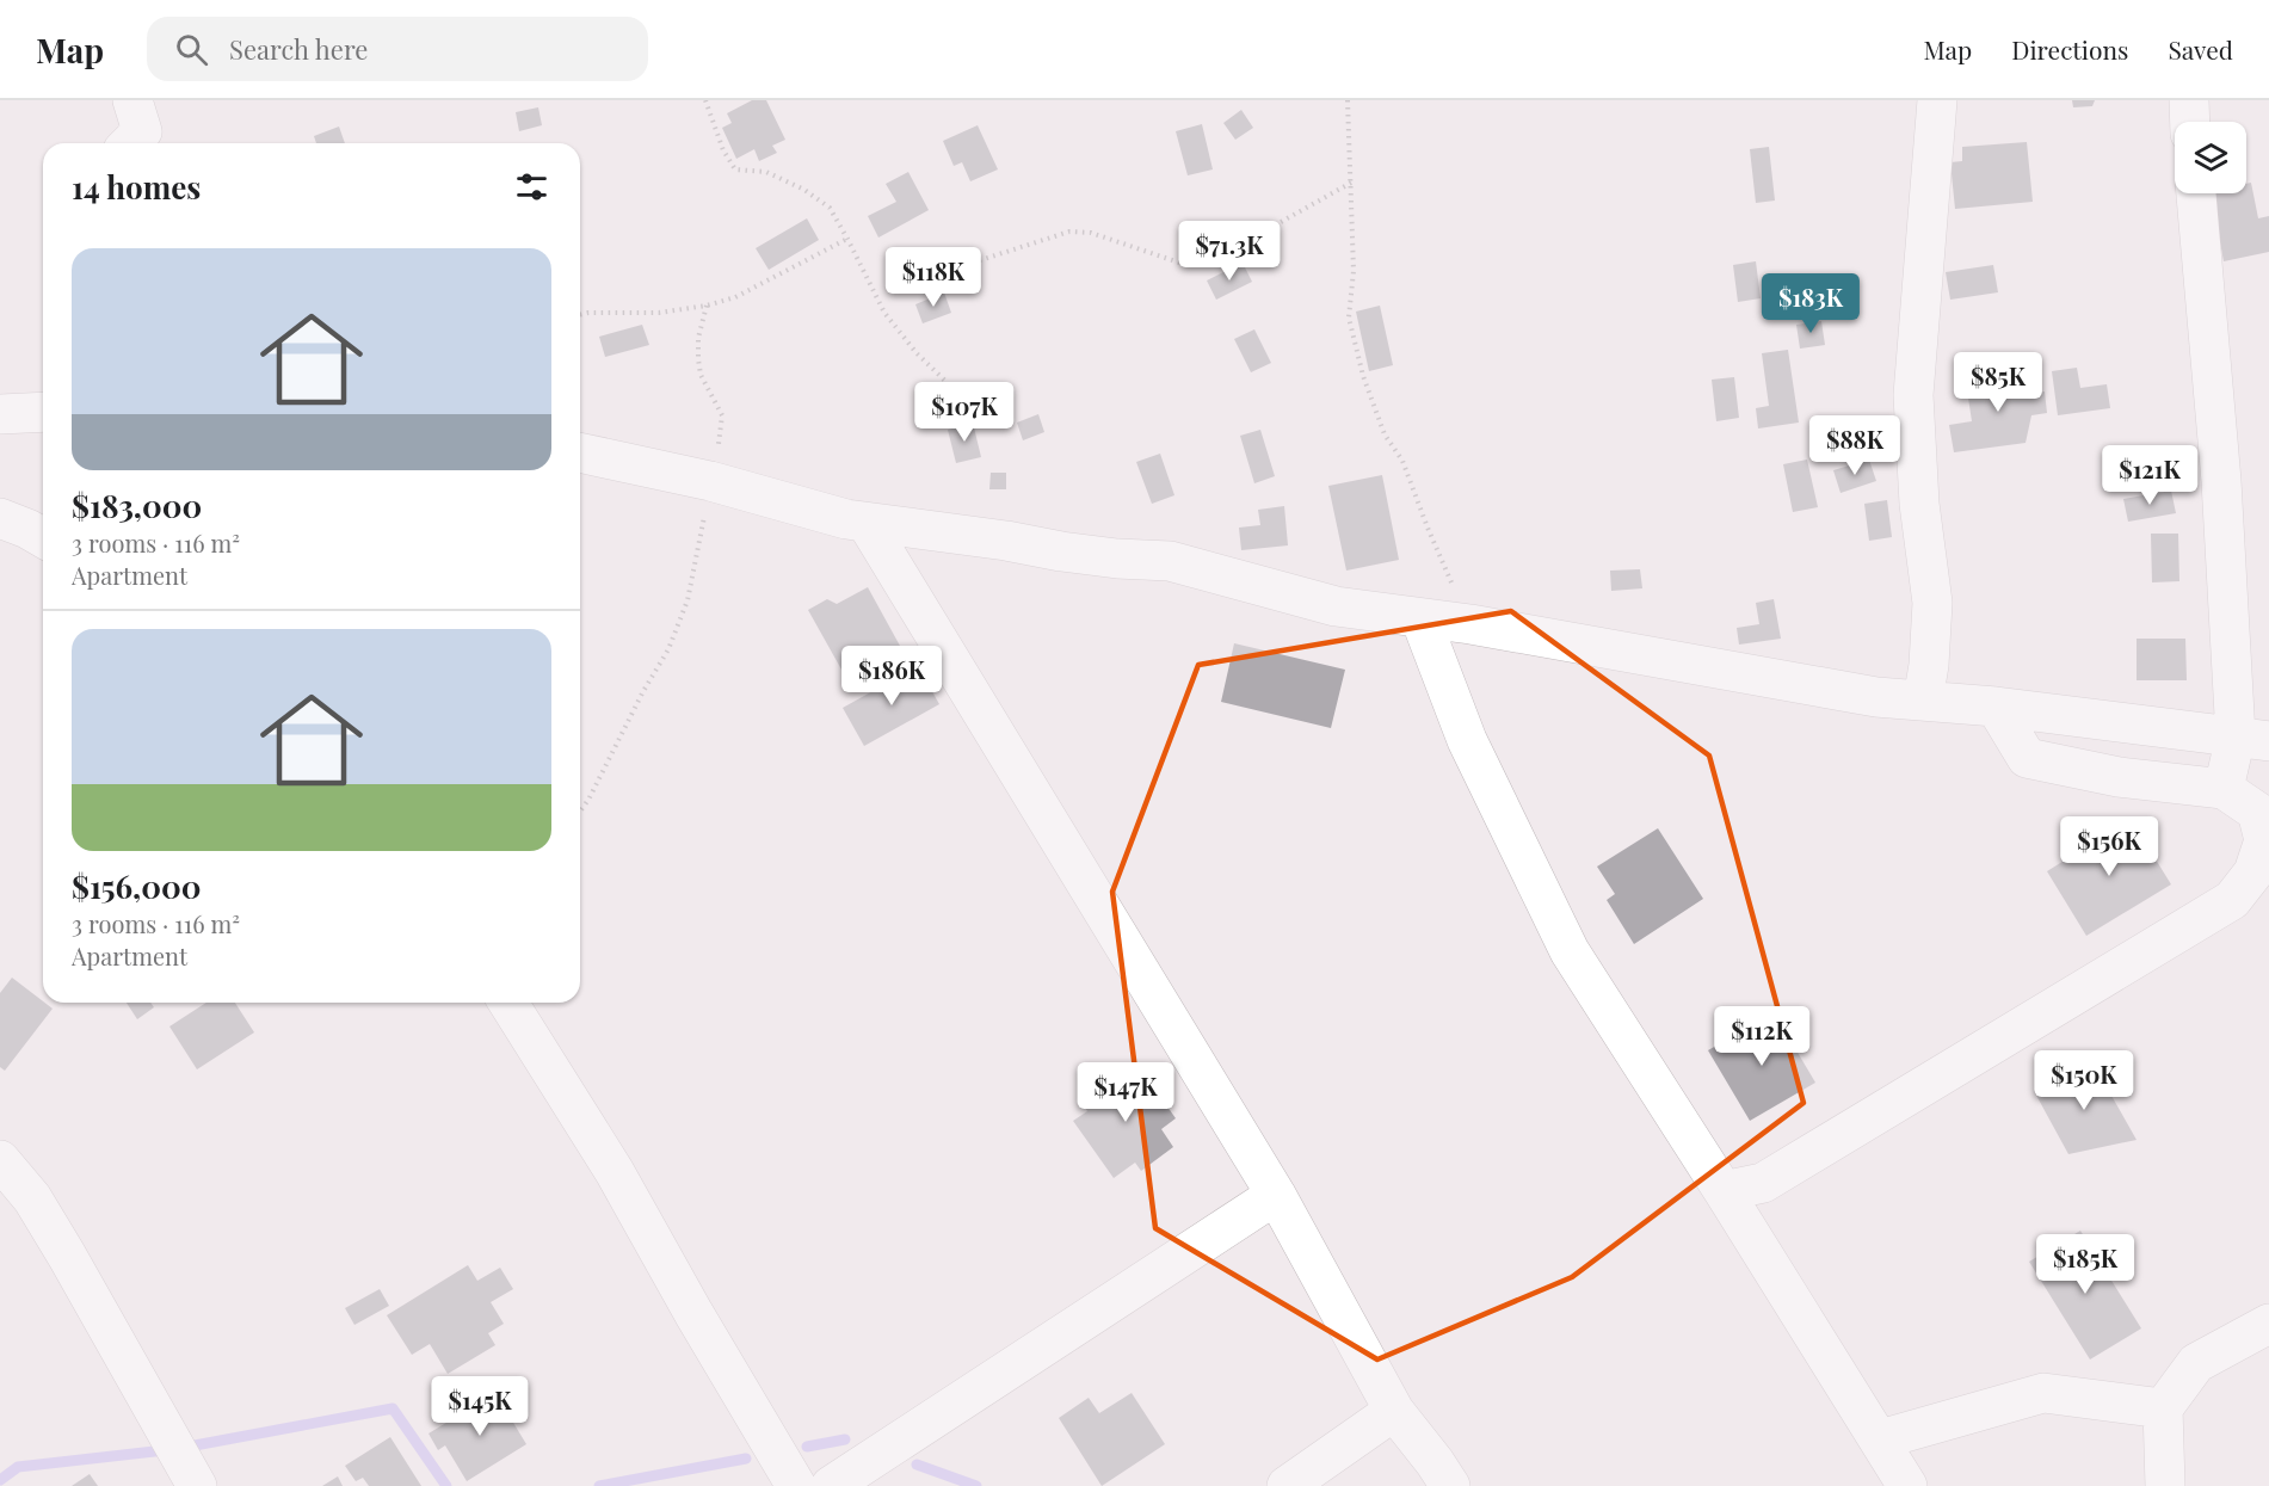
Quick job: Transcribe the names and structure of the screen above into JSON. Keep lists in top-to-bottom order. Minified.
{"page":{"header":"Map","search":"Search here","nav":["Map","Directions","Saved"],"heading":"14 homes","price":["$71.3K","$118K","$183K","$85K","$107K","$88K","$121K","$186K","$156K","$112K","$150K","$147K","$185K","$145K"],"list":[{"name":"$183,000","note":"3 rooms · 116 m² · Apartment"},{"name":"$156,000","note":"3 rooms · 116 m² · Apartment"}]}}
